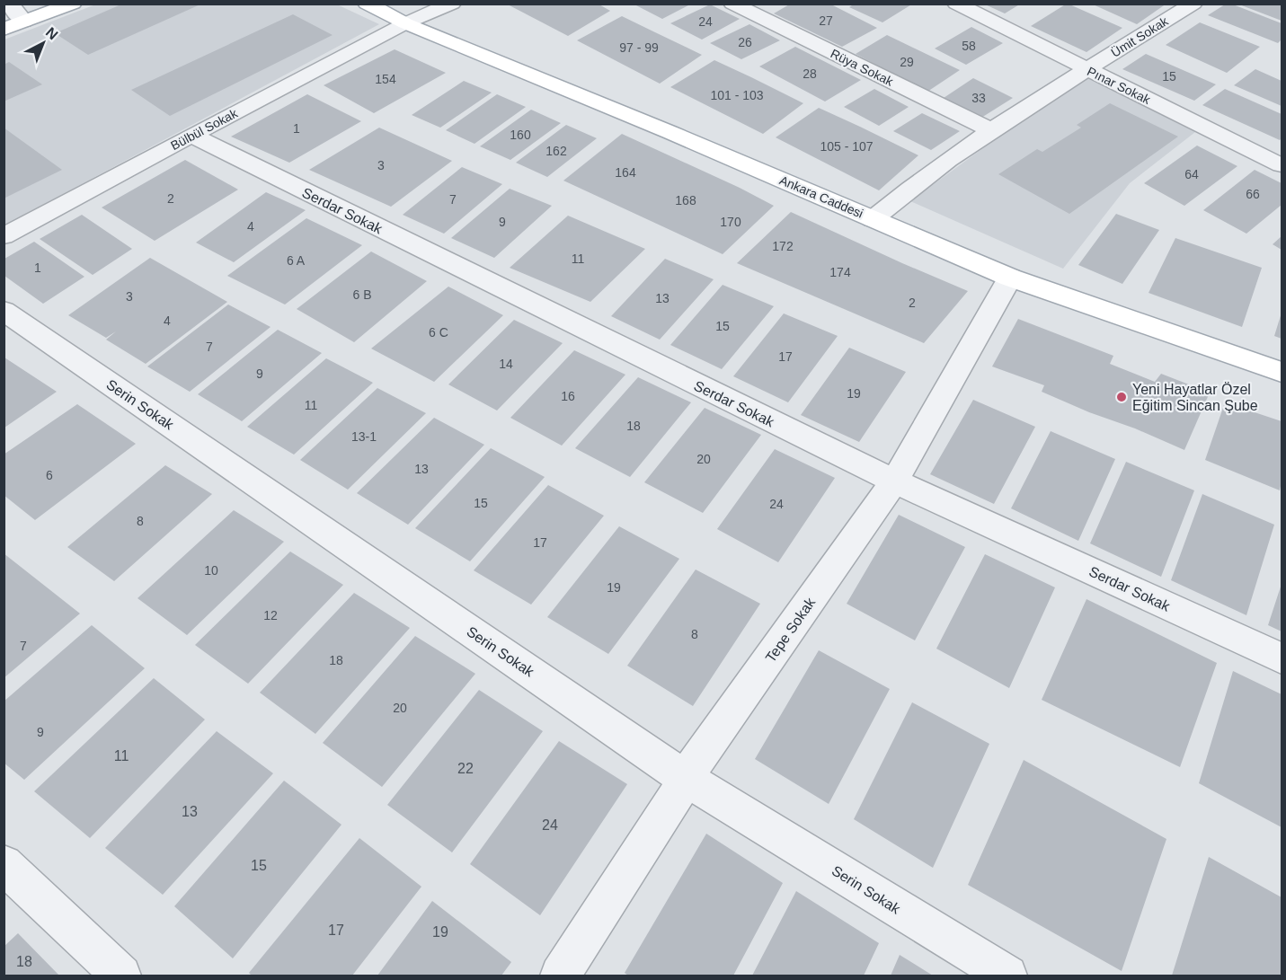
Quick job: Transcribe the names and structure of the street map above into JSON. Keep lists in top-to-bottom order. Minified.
{"streets":{"main road":["Ankara Caddesi"],"street":["Ümit Sokak","Rüya Sokak","Pınar Sokak","Bülbül Sokak","Serdar Sokak","Serin Sokak","Tepe Sokak"]},"crossings":[["Ümit Sokak","Rüya Sokak"],["Ümit Sokak","Pınar Sokak"],["Ümit Sokak","Ankara Caddesi"],["Bülbül Sokak","Ankara Caddesi"],["Bülbül Sokak","Serdar Sokak"],["Ankara Caddesi","Tepe Sokak"],["Serdar Sokak","Tepe Sokak"],["Serin Sokak","Tepe Sokak"]],"places":["Yeni Hayatlar Özel Eğitim Sincan Şube"],"house_numbers":["27","24","26","58","97 - 99","29","28","15","154","101 - 103","33","1","160","105 - 107","162","3","164","64","66","2","7","168","9","170","4","172","11","6 A","1","174","6 B","3","13","2","4","15","6 C","7","17","14","9","19","16","11","18","13-1","20","13","6","15","24","8","17","10","19","12","8","7","18","20","9","11","22","13","24","15","17","19","18"],"north":"top right"}
